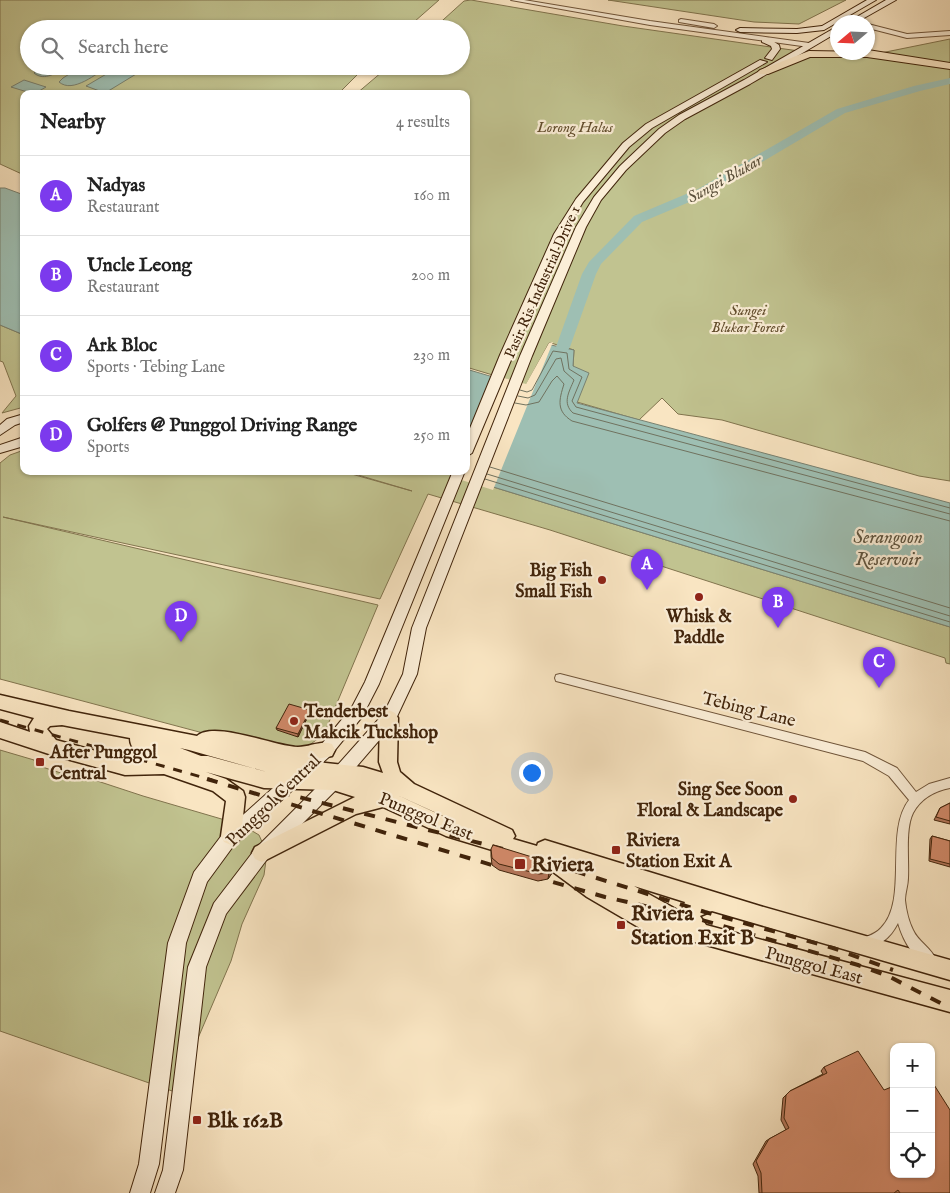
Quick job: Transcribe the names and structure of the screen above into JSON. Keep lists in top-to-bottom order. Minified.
{"streets":{"main road":["Pasir Ris Industrial Drive 1","Punggol Central","Punggol East"],"street":["Tebing Lane"]},"crossings":[["Pasir Ris Industrial Drive 1","Punggol Central"],["Punggol Central","Punggol East"]],"water":["Sungei Blukar","Serangoon Reservoir"],"parks":["Lorong Halus","Sungei Blukar Forest"],"places":{"other":["Big Fish Small Fish","Whisk & Paddle","Tenderbest Makcik Tuckshop","Sing See Soon Floral & Landscape"],"transit":["After Punggol Central","Riviera Station Exit A","Riviera","Riviera Station Exit B","Blk 162B"]},"north":"left","page":{"search":"Search here","heading":["Nearby","4 results"],"list":[{"mark":"A","name":"Nadyas","note":"Restaurant","value":"160 m"},{"mark":"B","name":"Uncle Leong","note":"Restaurant","value":"200 m"},{"mark":"C","name":"Ark Bloc","note":"Sports · Tebing Lane","value":"230 m"},{"mark":"D","name":"Golfers @ Punggol Driving Range","note":"Sports","value":"250 m"}],"pins":["A","B","D","C"],"map_buttons":["+","−"]}}
